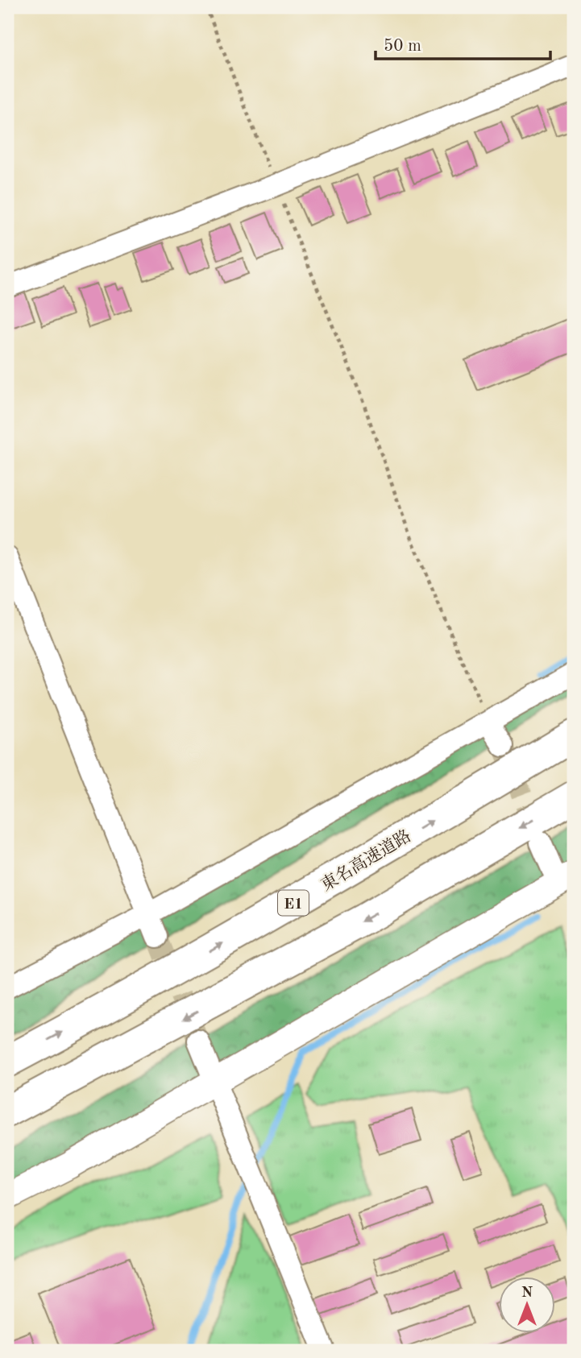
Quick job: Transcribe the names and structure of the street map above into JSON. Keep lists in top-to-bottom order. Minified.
{"streets":{"highway":["東名高速道路","E1"]},"scale_bar":"50 m","north":"top"}
